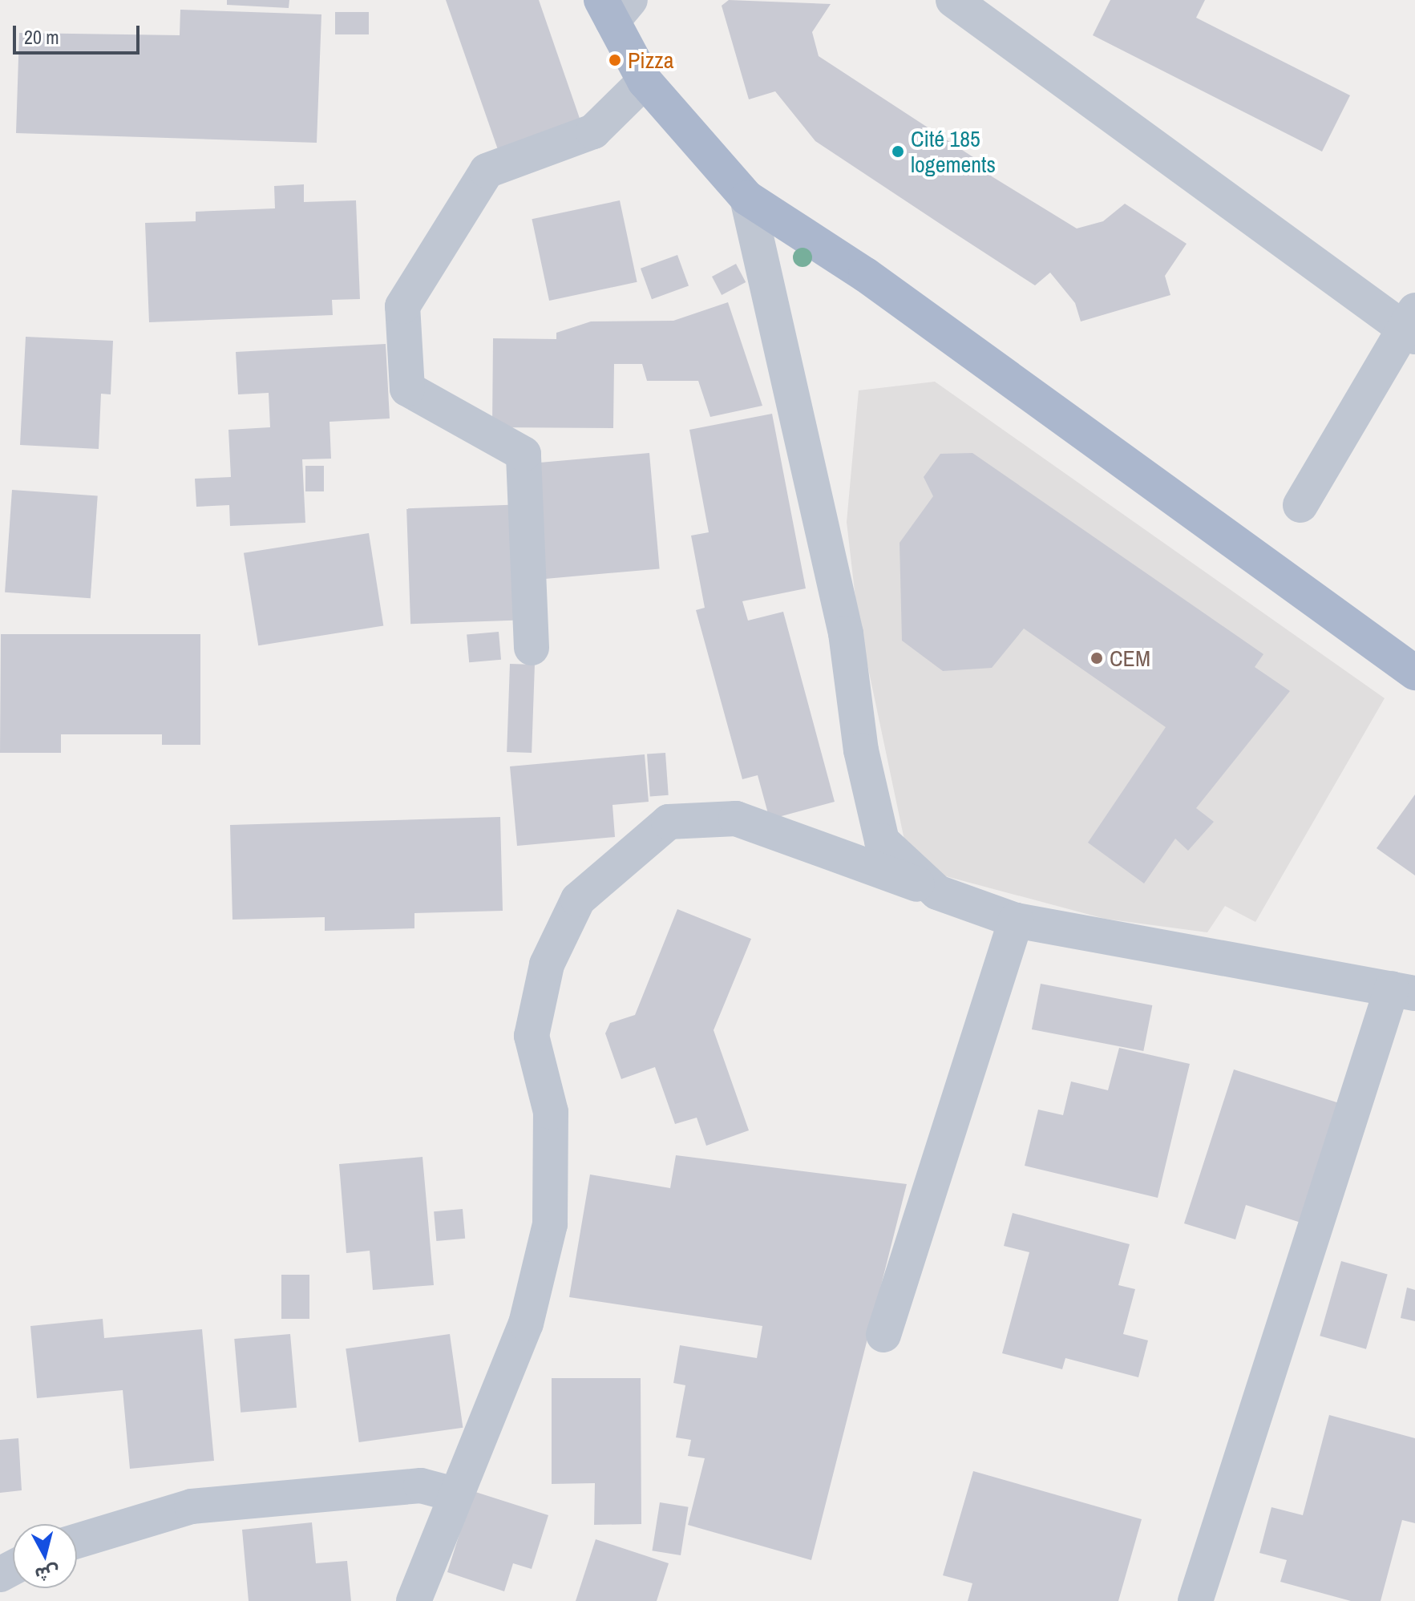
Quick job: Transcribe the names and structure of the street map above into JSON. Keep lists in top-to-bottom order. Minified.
{"places":["Pizza","Cité 185 logements","CEM"],"scale_bar":"20 m","north":"bottom"}
